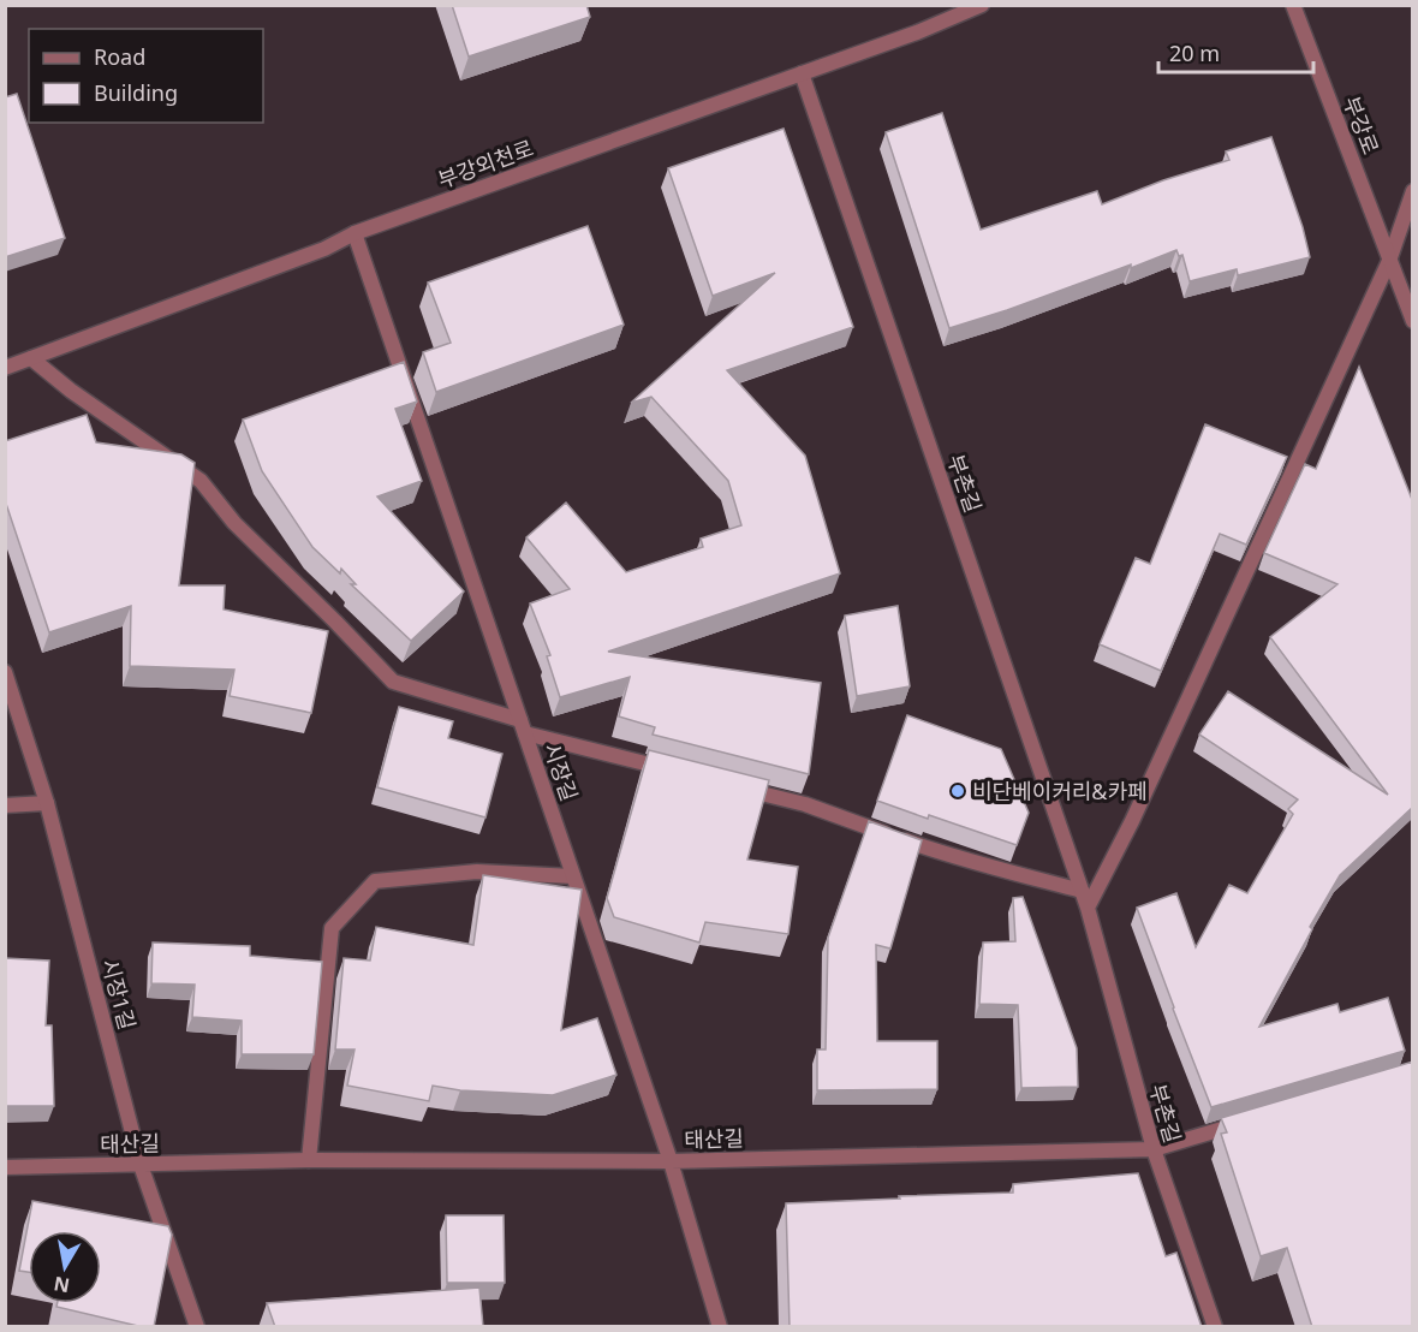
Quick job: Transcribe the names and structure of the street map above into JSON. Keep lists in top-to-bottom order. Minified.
{"streets":{"street":["부강로","부강외천로","부촌길","시장길","시장1길","태산길"]},"crossings":[["부강외천로","부촌길"],["부강외천로","시장길"],["부촌길","태산길"],["시장길","태산길"],["시장1길","태산길"]],"places":["비단베이커리&카페"],"legend":["Road","Building"],"scale_bar":"20 m","north":"bottom"}
